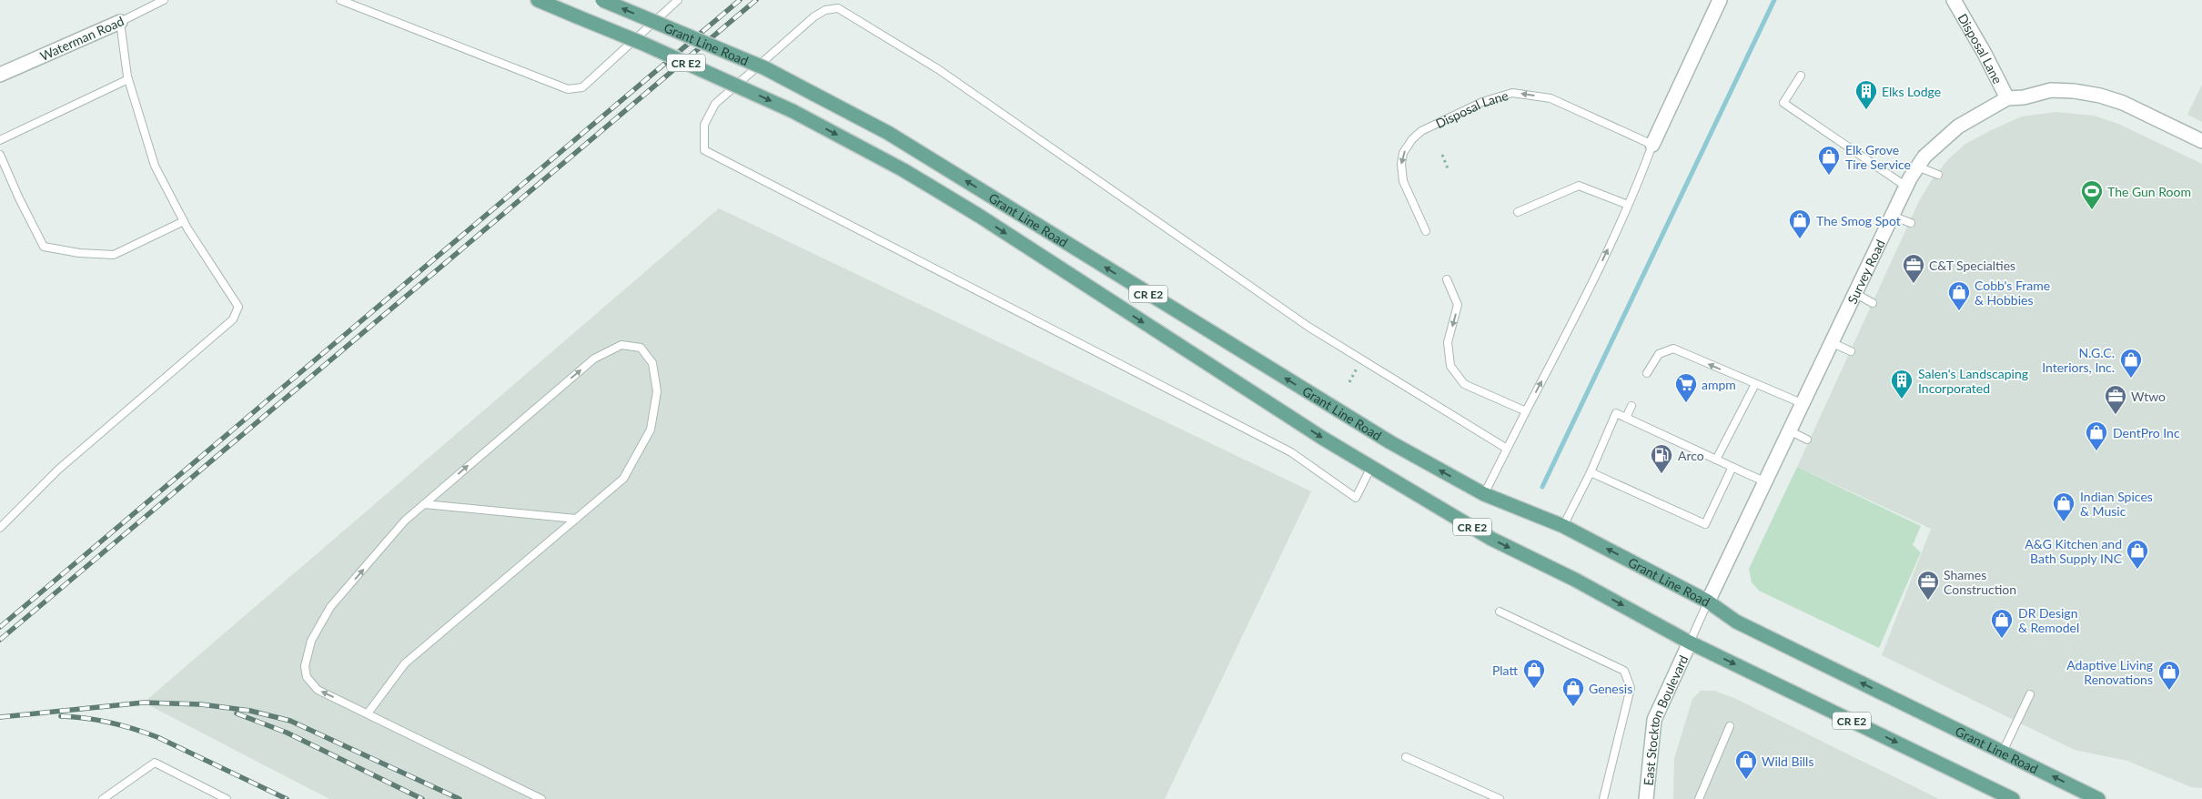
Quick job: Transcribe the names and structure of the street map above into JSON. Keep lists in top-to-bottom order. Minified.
{"streets":{"main road":["Grant Line Road","CR E2"],"street":["Waterman Road","Disposal Lane","Survey Road","East Stockton Boulevard"]},"crossings":[["Grant Line Road","Survey Road"],["Grant Line Road","East Stockton Boulevard"],["Disposal Lane","Survey Road"],["Survey Road","East Stockton Boulevard"]],"places":{"building":["Elks Lodge","Salen's Landscaping Incorporated"],"shop":["Elk Grove Tire Service","The Smog Spot","Cobb's Frame & Hobbies","N.G.C. Interiors, Inc.","DentPro Inc","Indian Spices & Music","A&G Kitchen and Bath Supply INC","DR Design & Remodel","Platt","Adaptive Living Renovations","Genesis","Wild Bills"],"sports":["The Gun Room"],"office":["C&T Specialties","Wtwo","Shames Construction"],"supermarket":["ampm"],"fuel station":["Arco"]}}
